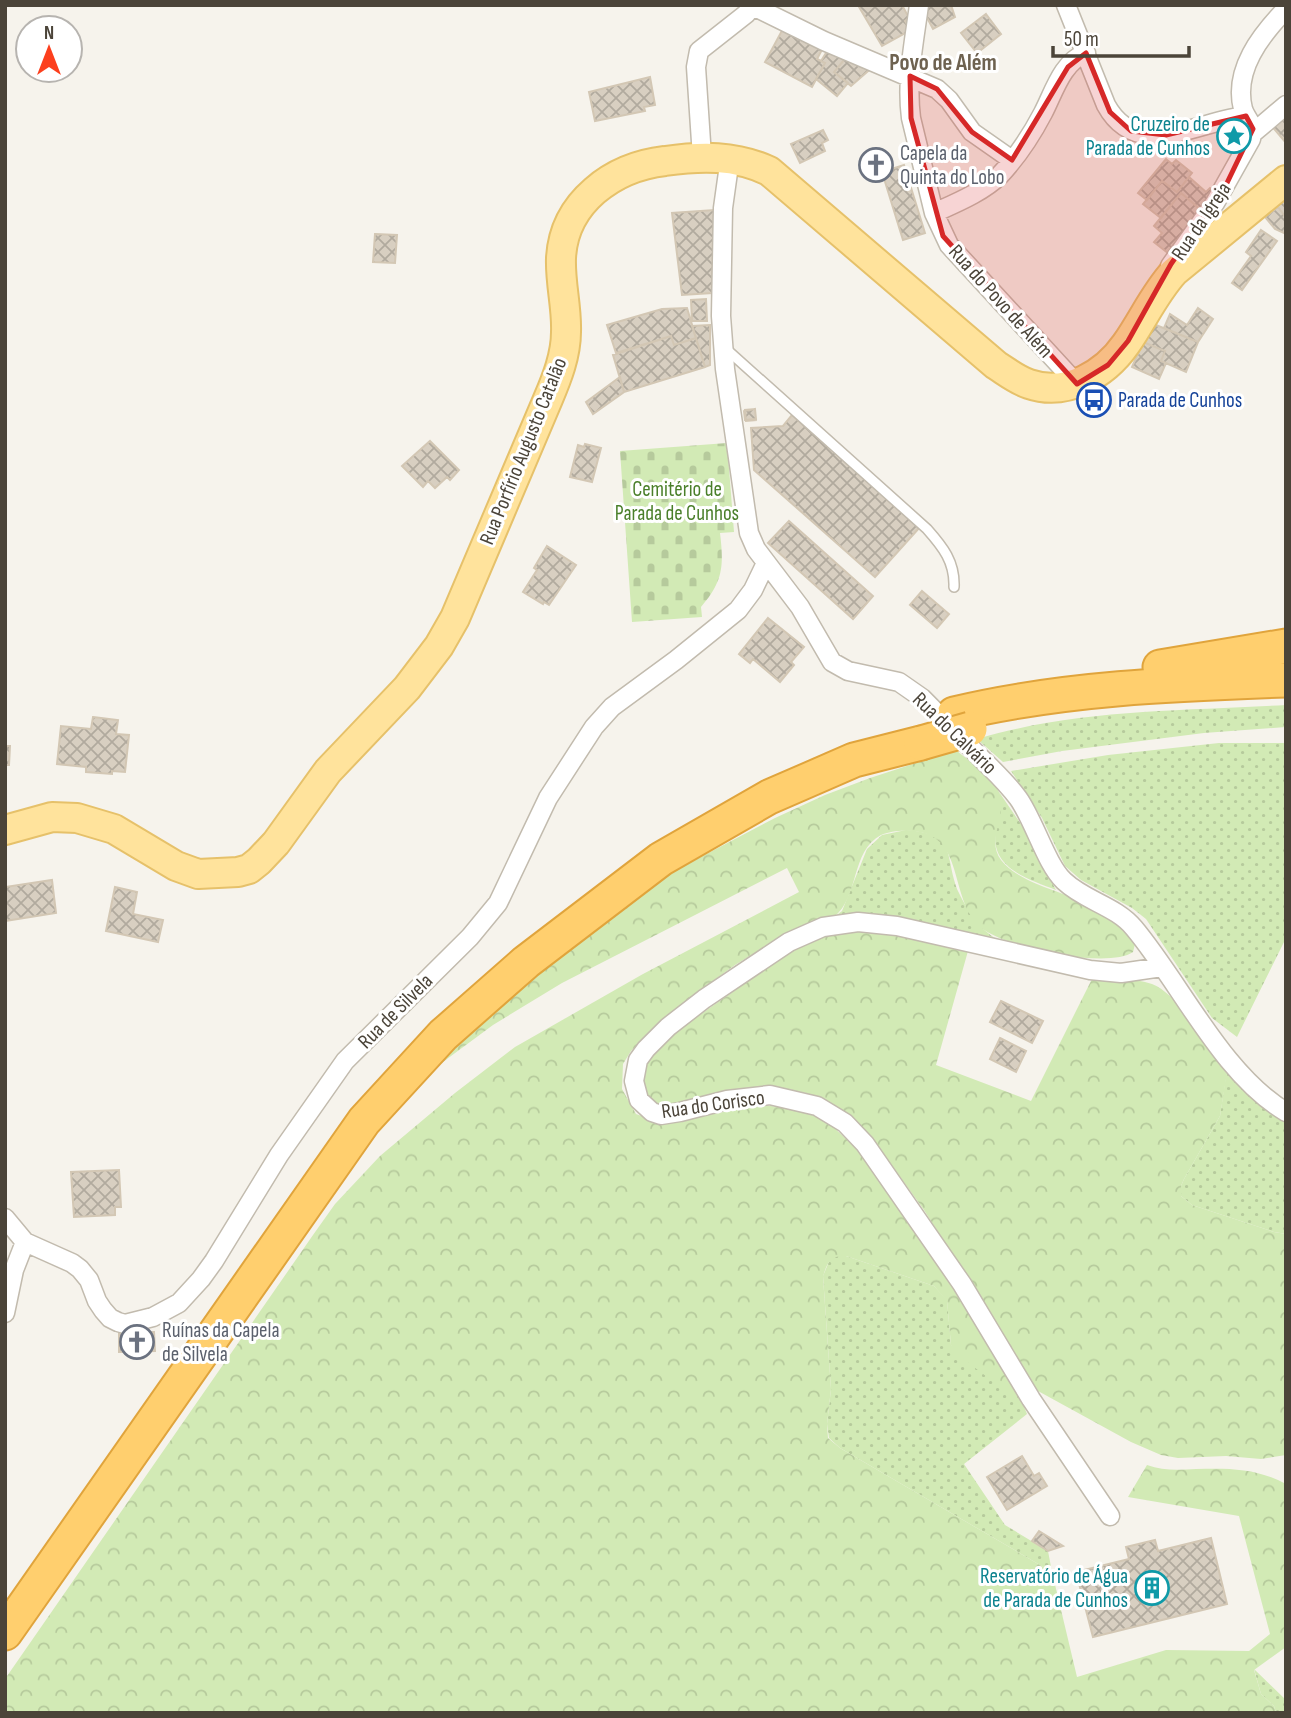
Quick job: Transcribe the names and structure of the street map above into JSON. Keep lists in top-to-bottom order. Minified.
{"streets":{"main road":["Rua Porfírio Augusto Catalão"],"street":["Rua da Igreja","Rua do Povo de Além","Rua do Calvário","Rua de Silvela","Rua do Corisco"]},"crossings":[["Rua da Igreja","Rua Porfírio Augusto Catalão"],["Rua do Povo de Além","Rua Porfírio Augusto Catalão"],["Rua Porfírio Augusto Catalão","Rua do Calvário"],["Rua do Calvário","Rua de Silvela"],["Rua do Calvário","Rua do Corisco"]],"districts":["Povo de Além"],"parks":["Cemitério de Parada de Cunhos"],"places":{"place":["Cruzeiro de Parada de Cunhos"],"church":["Capela da Quinta do Lobo","Ruínas da Capela de Silvela"],"bus stop":["Parada de Cunhos"],"building":["Reservatório de Água de Parada de Cunhos"]},"scale_bar":"50 m","north":"top"}
